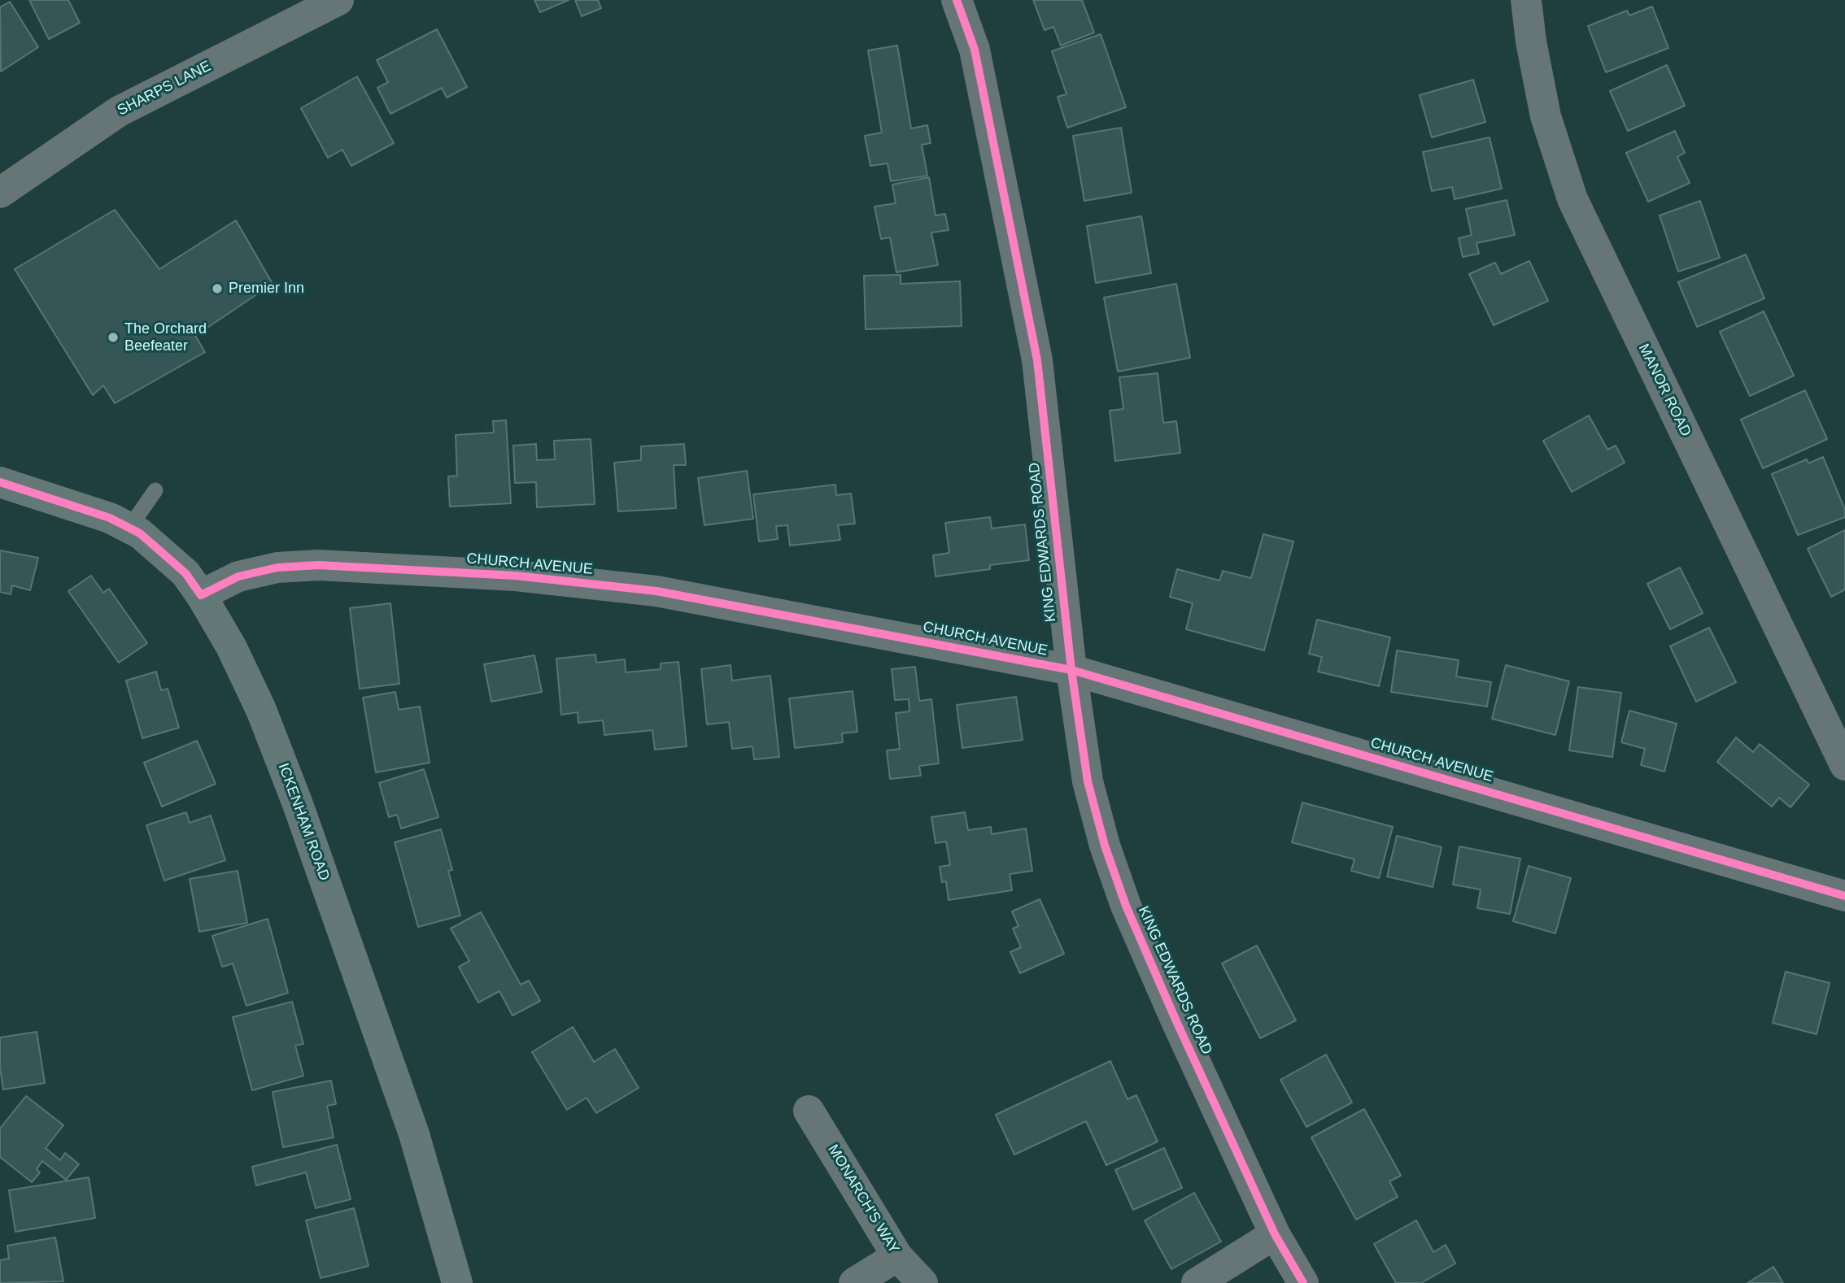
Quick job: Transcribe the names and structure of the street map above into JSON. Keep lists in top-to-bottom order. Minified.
{"streets":{"main road":["ICKENHAM ROAD"],"street":["SHARPS LANE","MANOR ROAD","KING EDWARDS ROAD","CHURCH AVENUE","MONARCH'S WAY"]},"crossings":[["KING EDWARDS ROAD","CHURCH AVENUE"],["CHURCH AVENUE","ICKENHAM ROAD"]],"places":["Premier Inn","The Orchard Beefeater"]}
